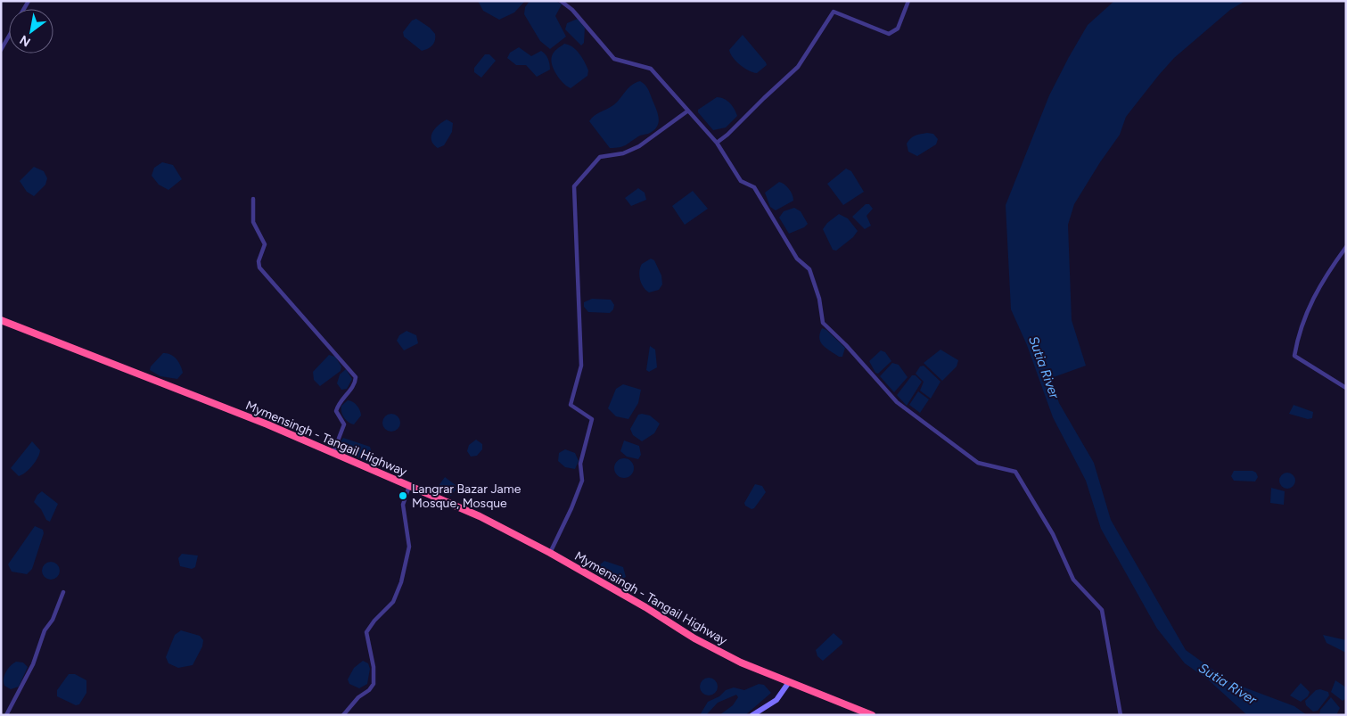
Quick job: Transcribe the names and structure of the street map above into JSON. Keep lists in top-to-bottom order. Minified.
{"streets":{"highway":["Mymensingh - Tangail Highway"]},"water":["Sutia River"],"places":["Langrar Bazar Jame Mosque, Mosque"],"north":"bottom left"}
